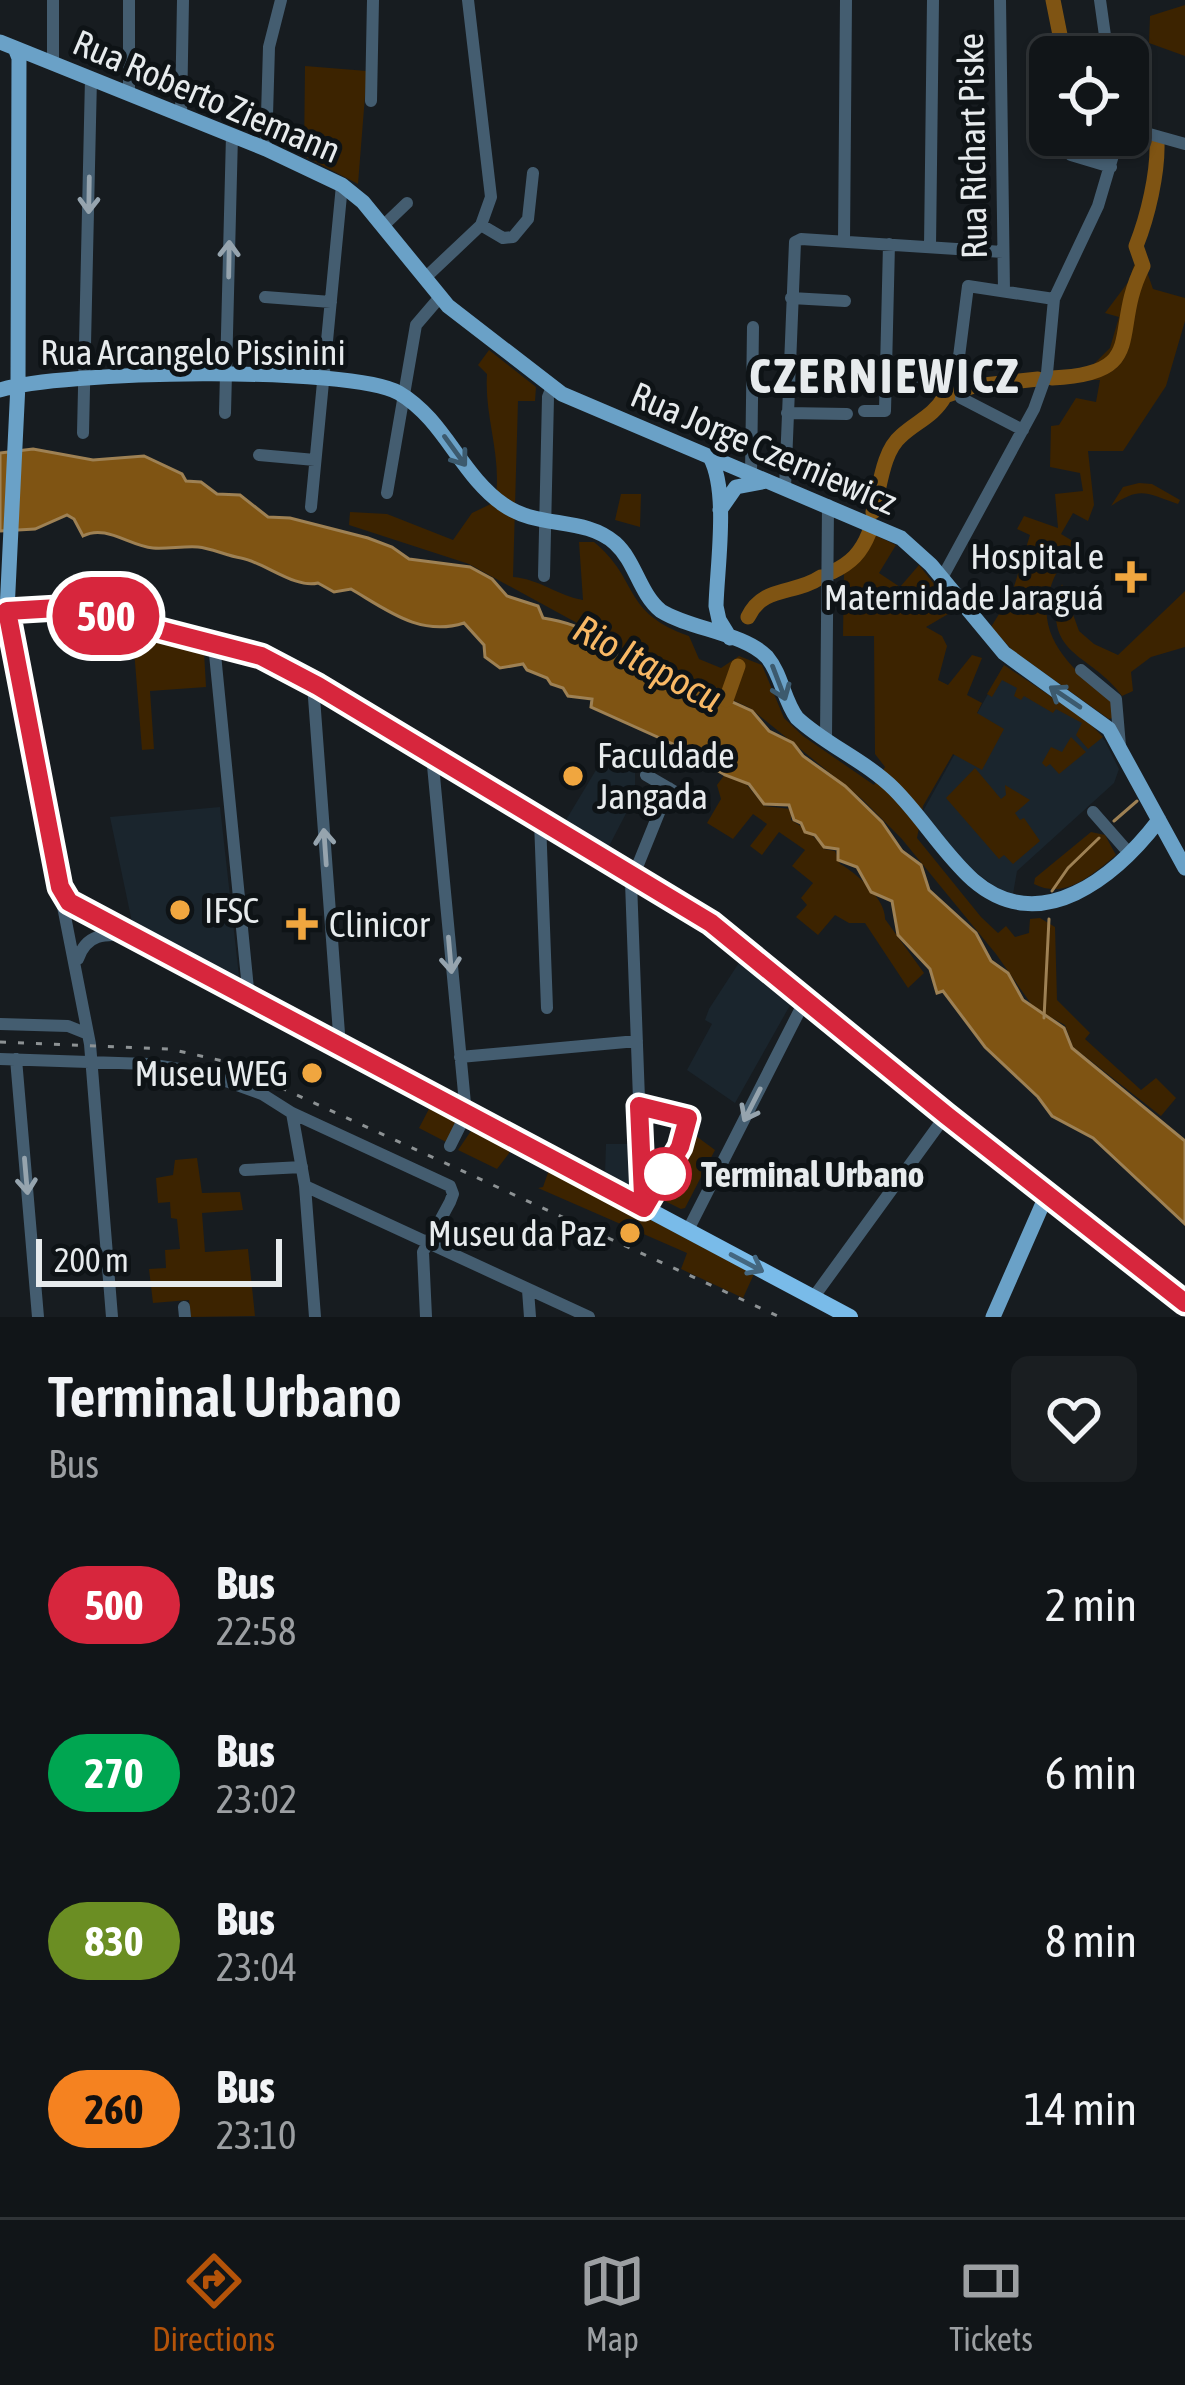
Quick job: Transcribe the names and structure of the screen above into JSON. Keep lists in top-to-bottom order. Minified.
{"streets":{"main road":["Rua Roberto Ziemann","Rua Arcangelo Pissinini","Rua Jorge Czerniewicz"],"street":["Rua Richart Piske"]},"crossings":[["Rua Roberto Ziemann","Rua Jorge Czerniewicz"]],"districts":["CZERNIEWICZ"],"water":["Rio Itapocu"],"places":{"health":["Hospital e Maternidade Jaraguá","Clinicor"],"other":["Faculdade Jangada","IFSC","Museu WEG","Terminal Urbano","Museu da Paz"]},"lines":["bus line 500"],"scale_bar":"200 m","page":{"on_map":"500","scale":"200 m","heading":["Terminal Urbano","Bus"],"list":[{"mark":"500","name":"Bus","note":"22:58","value":"2 min"},{"mark":"270","name":"Bus","note":"23:02","value":"6 min"},{"mark":"830","name":"Bus","note":"23:04","value":"8 min"},{"mark":"260","name":"Bus","note":"23:10","value":"14 min"}],"tabs":["Directions","Map","Tickets"]}}
